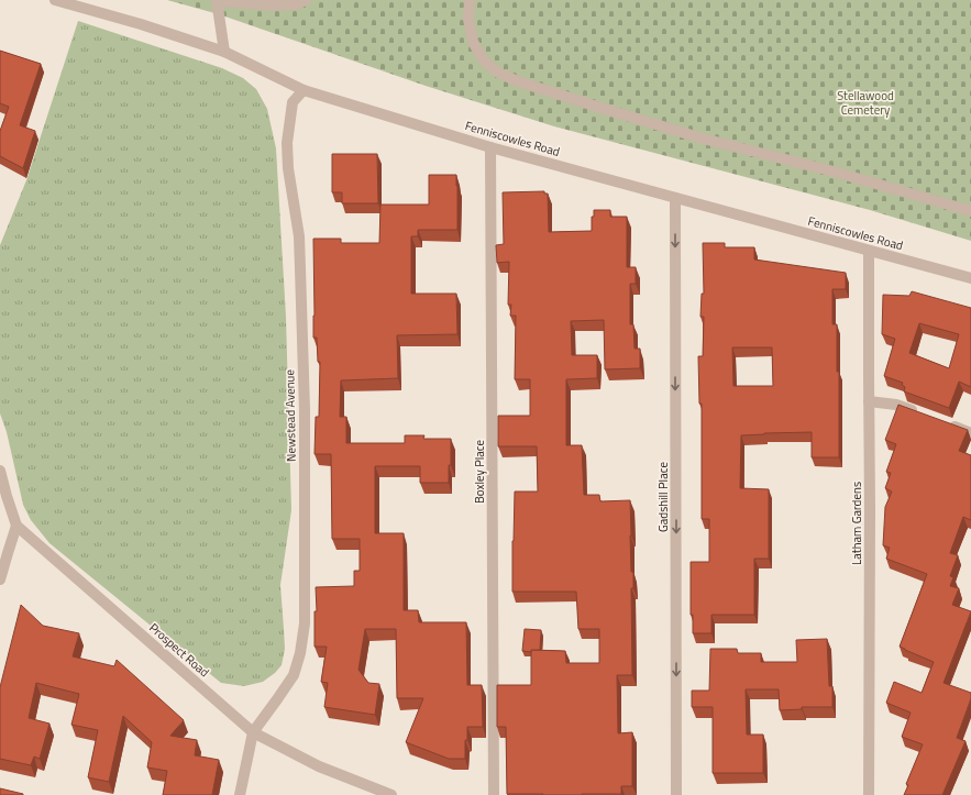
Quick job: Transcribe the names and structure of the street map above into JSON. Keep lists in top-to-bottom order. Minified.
{"streets":{"street":["Fenniscowles Road","Newstead Avenue","Boxley Place","Gadshill Place","Latham Gardens","Prospect Road"]},"crossings":[["Fenniscowles Road","Newstead Avenue"],["Fenniscowles Road","Boxley Place"],["Fenniscowles Road","Gadshill Place"],["Fenniscowles Road","Latham Gardens"],["Newstead Avenue","Prospect Road"]],"one_way":["Gadshill Place"],"parks":["Stellawood Cemetery"]}
